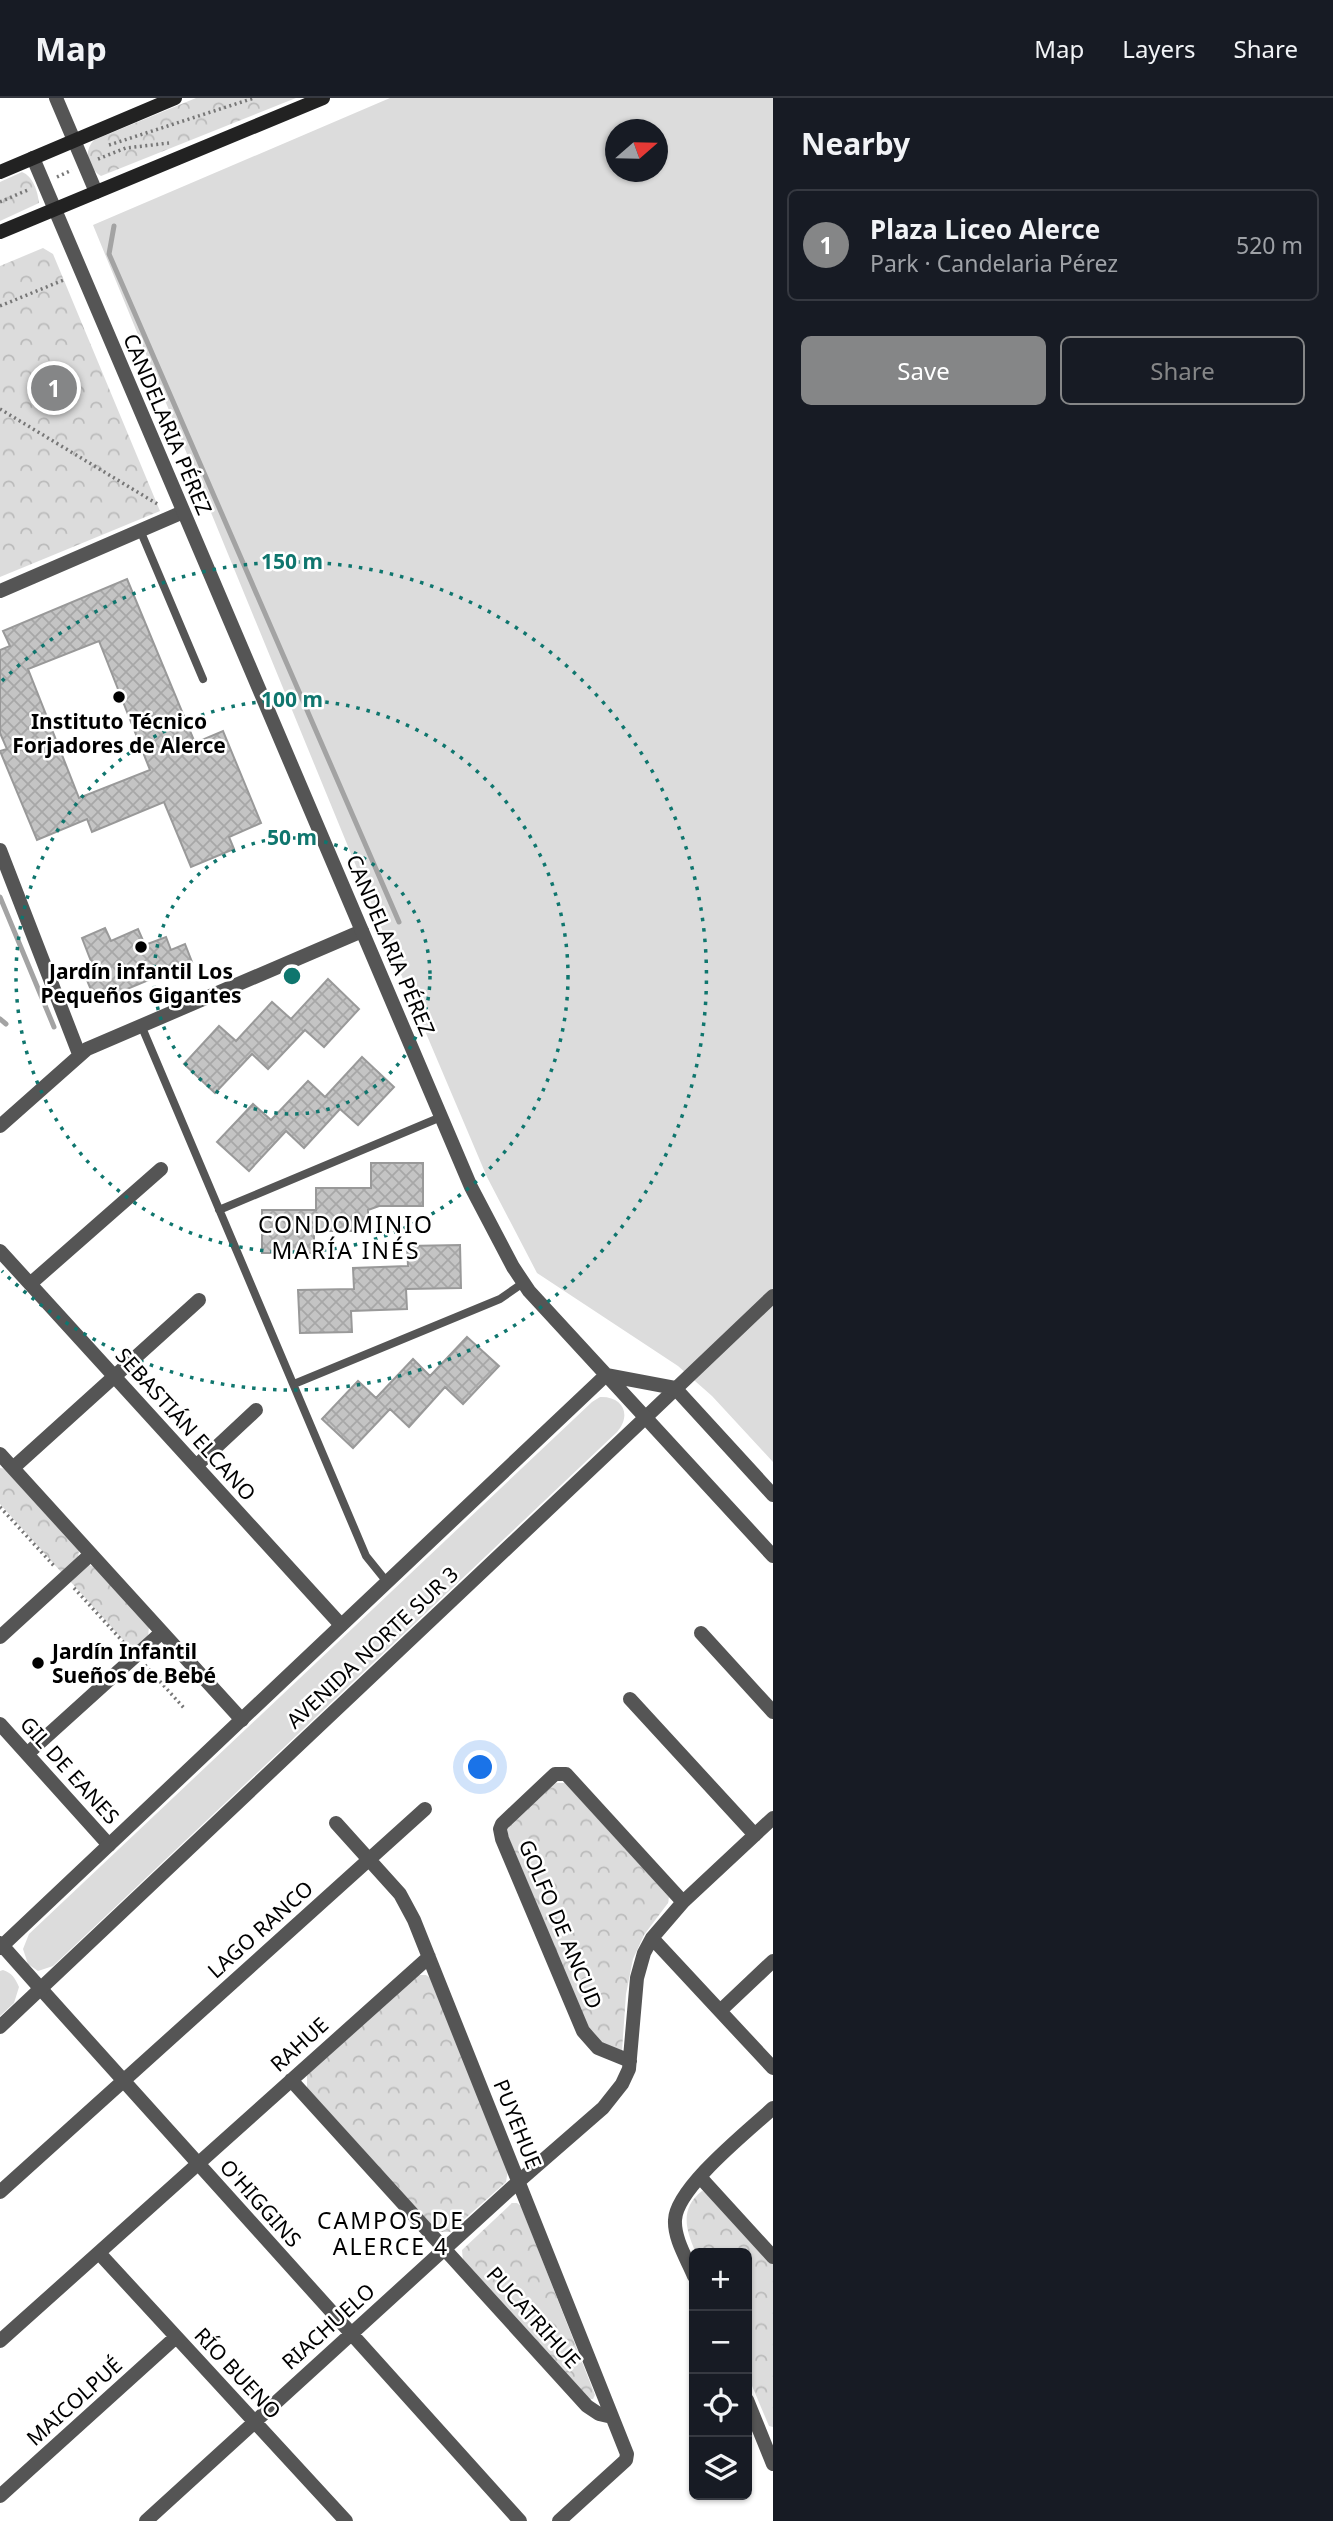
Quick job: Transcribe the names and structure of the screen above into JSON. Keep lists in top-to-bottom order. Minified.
{"streets":{"street":["CANDELARIA PÉREZ","SEBASTIÁN ELCANO","AVENIDA NORTE SUR 3","GIL DE EANES","GOLFO DE ANCUD","LAGO RANCO","RAHUE","PUYEHUE","O'HIGGINS","PUCATRIHUE","RIACHUELO","RÍO BUENO","MAICOLPUÉ"]},"crossings":[["CANDELARIA PÉREZ","AVENIDA NORTE SUR 3"],["SEBASTIÁN ELCANO","AVENIDA NORTE SUR 3"],["AVENIDA NORTE SUR 3","GIL DE EANES"],["AVENIDA NORTE SUR 3","O'HIGGINS"],["GOLFO DE ANCUD","RIACHUELO"],["LAGO RANCO","PUYEHUE"],["LAGO RANCO","O'HIGGINS"],["RAHUE","PUYEHUE"],["RAHUE","O'HIGGINS"],["RAHUE","PUCATRIHUE"],["RAHUE","RÍO BUENO"],["PUYEHUE","PUCATRIHUE"],["PUYEHUE","RIACHUELO"],["O'HIGGINS","RIACHUELO"],["PUCATRIHUE","RIACHUELO"],["RIACHUELO","RÍO BUENO"],["RÍO BUENO","MAICOLPUÉ"]],"districts":["CONDOMINIO MARÍA INÉS","CAMPOS DE ALERCE 4"],"places":["Instituto Técnico Forjadores de Alerce","Jardín infantil Los Pequeños Gigantes","Jardín Infantil Sueños de Bebé"],"north":"right","page":{"header":"Map","nav":["Map","Layers","Share"],"heading":"Nearby","list":[{"mark":"1","name":"Plaza Liceo Alerce","note":"Park · Candelaria Pérez","value":"520 m"}],"buttons":["Save","Share"],"pins":"1","map_buttons":["+","−"]},"rings":["150 m","100 m","50 m"]}
